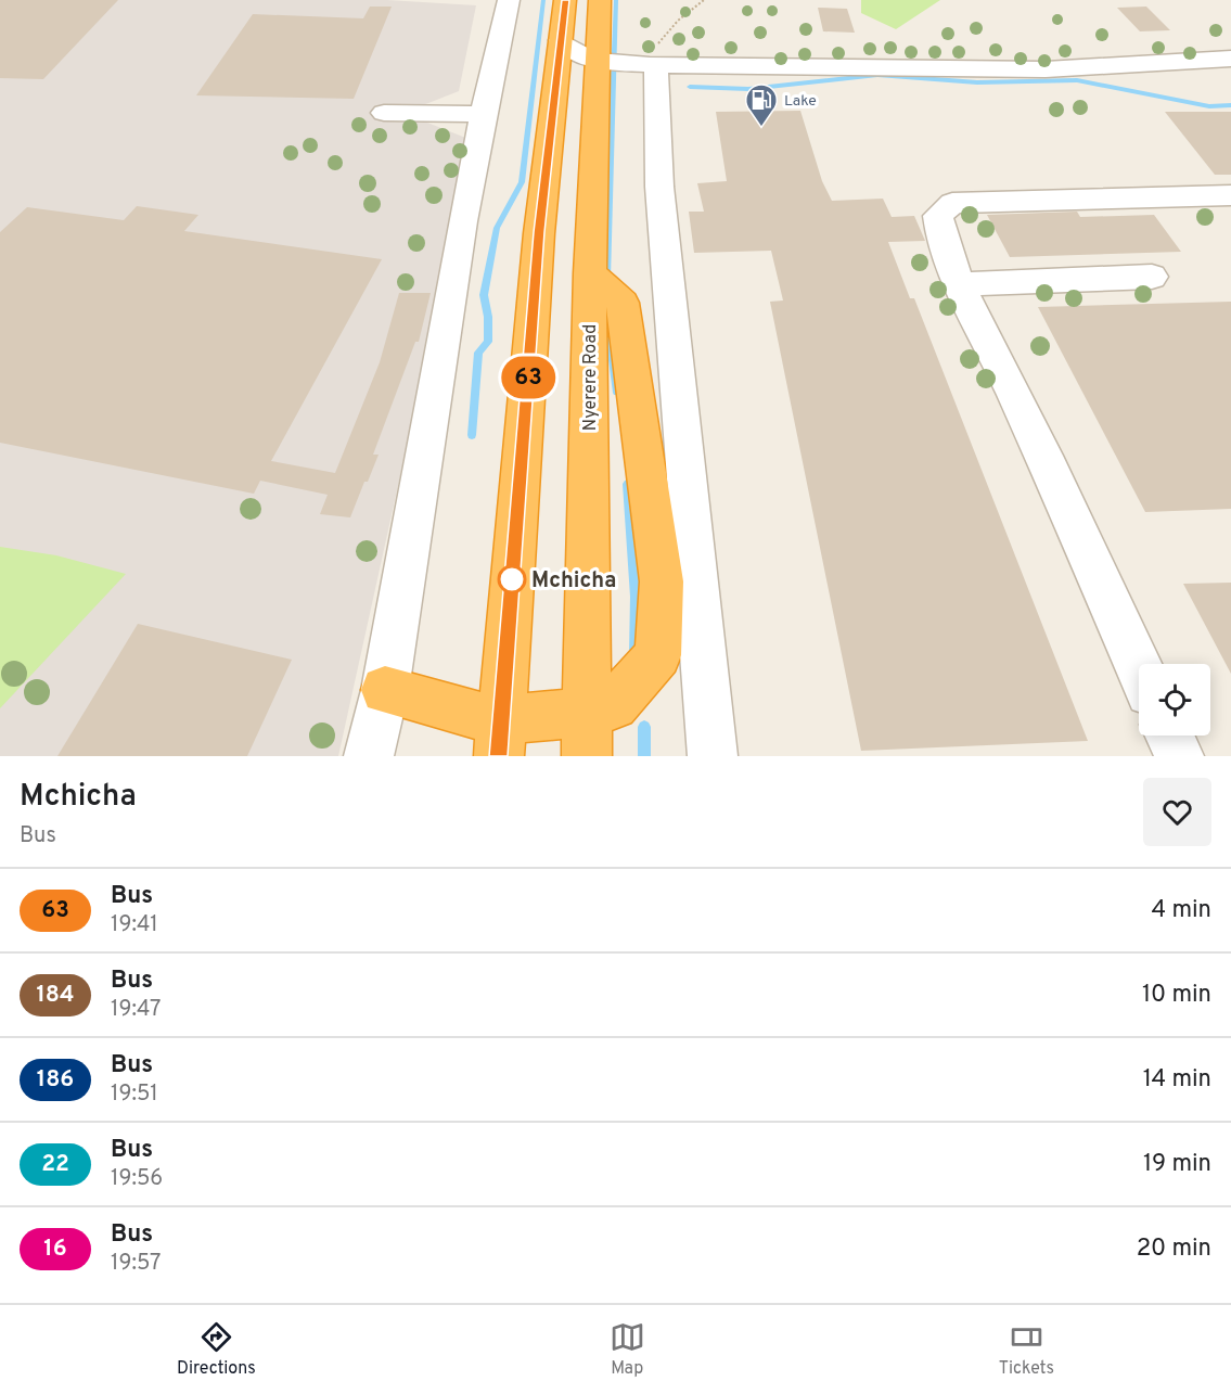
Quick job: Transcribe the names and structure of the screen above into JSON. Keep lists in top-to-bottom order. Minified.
{"streets":{"highway":["Nyerere Road"]},"places":{"fuel station":["Lake"],"other":["Mchicha"]},"lines":["bus line 63"],"page":{"on_map":"63","heading":["Mchicha","Bus"],"list":[{"mark":"63","name":"Bus","note":"19:41","value":"4 min"},{"mark":"184","name":"Bus","note":"19:47","value":"10 min"},{"mark":"186","name":"Bus","note":"19:51","value":"14 min"},{"mark":"22","name":"Bus","note":"19:56","value":"19 min"},{"mark":"16","name":"Bus","note":"19:57","value":"20 min"}],"tabs":["Directions","Map","Tickets"]}}
